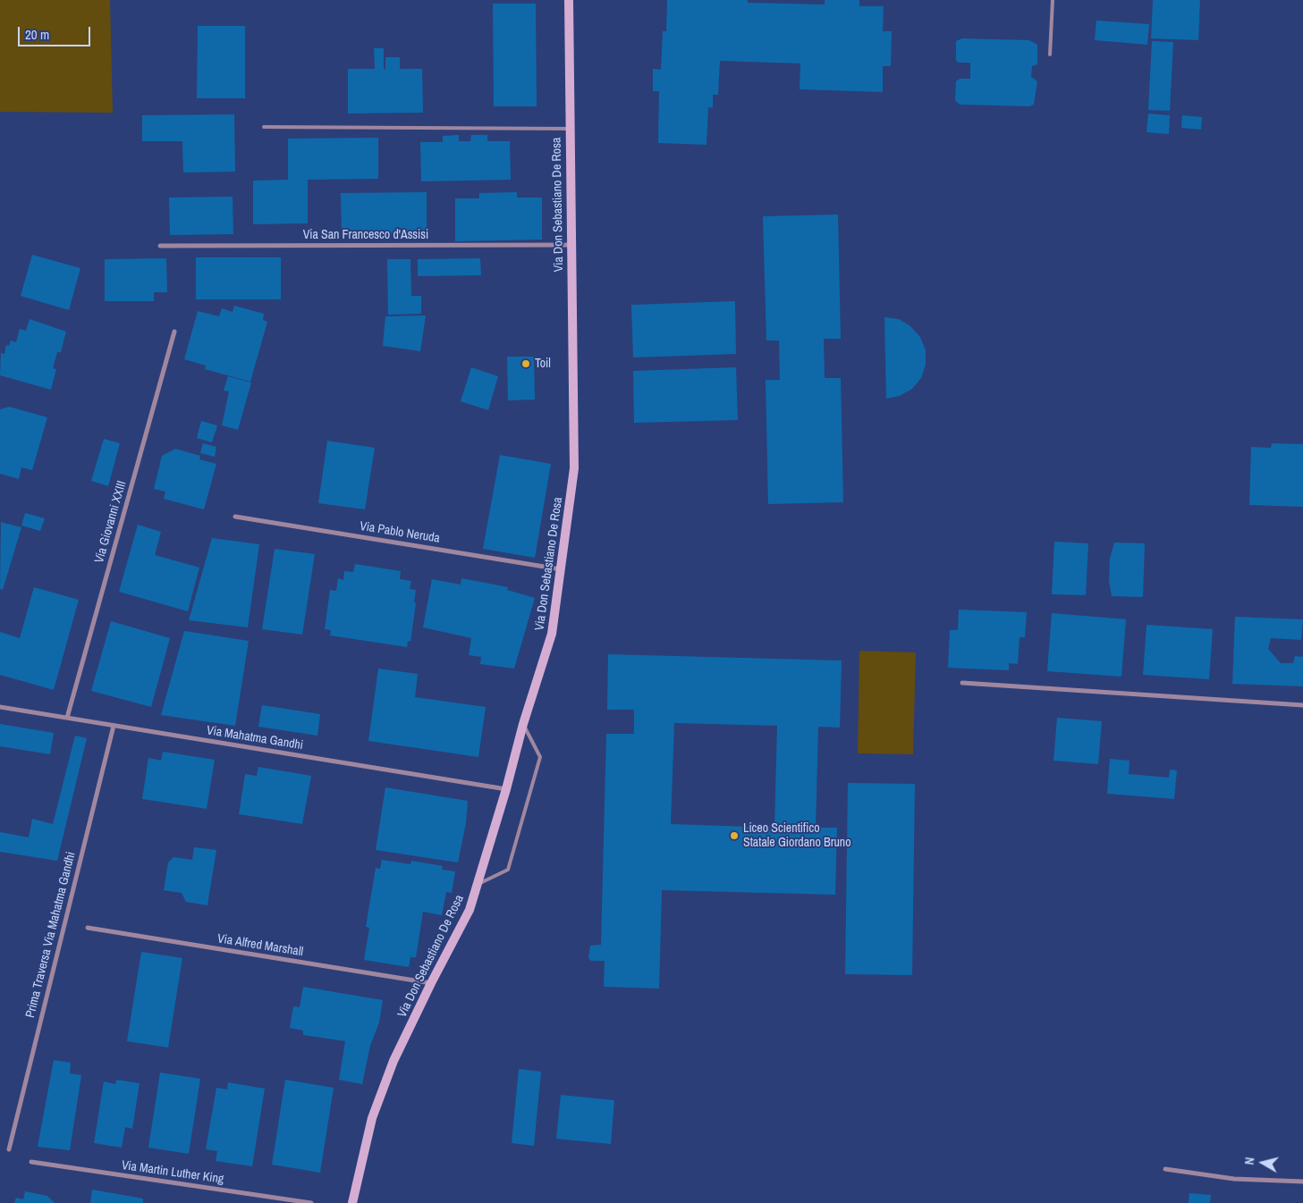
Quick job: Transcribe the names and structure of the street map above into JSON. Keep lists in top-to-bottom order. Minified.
{"streets":{"street":["Via Don Sebastiano De Rosa","Via San Francesco d'Assisi","Via Giovanni XXIII","Via Pablo Neruda","Via Mahatma Gandhi","Prima Traversa Via Mahatma Gandhi","Via Alfred Marshall","Via Martin Luther King"]},"crossings":[["Via Don Sebastiano De Rosa","Via San Francesco d'Assisi"],["Via Don Sebastiano De Rosa","Via Pablo Neruda"],["Via Don Sebastiano De Rosa","Via Mahatma Gandhi"],["Via Don Sebastiano De Rosa","Via Alfred Marshall"],["Via Giovanni XXIII","Via Mahatma Gandhi"],["Via Mahatma Gandhi","Prima Traversa Via Mahatma Gandhi"]],"places":["Toil","Liceo Scientifico Statale Giordano Bruno"],"scale_bar":"20 m","north":"left"}
